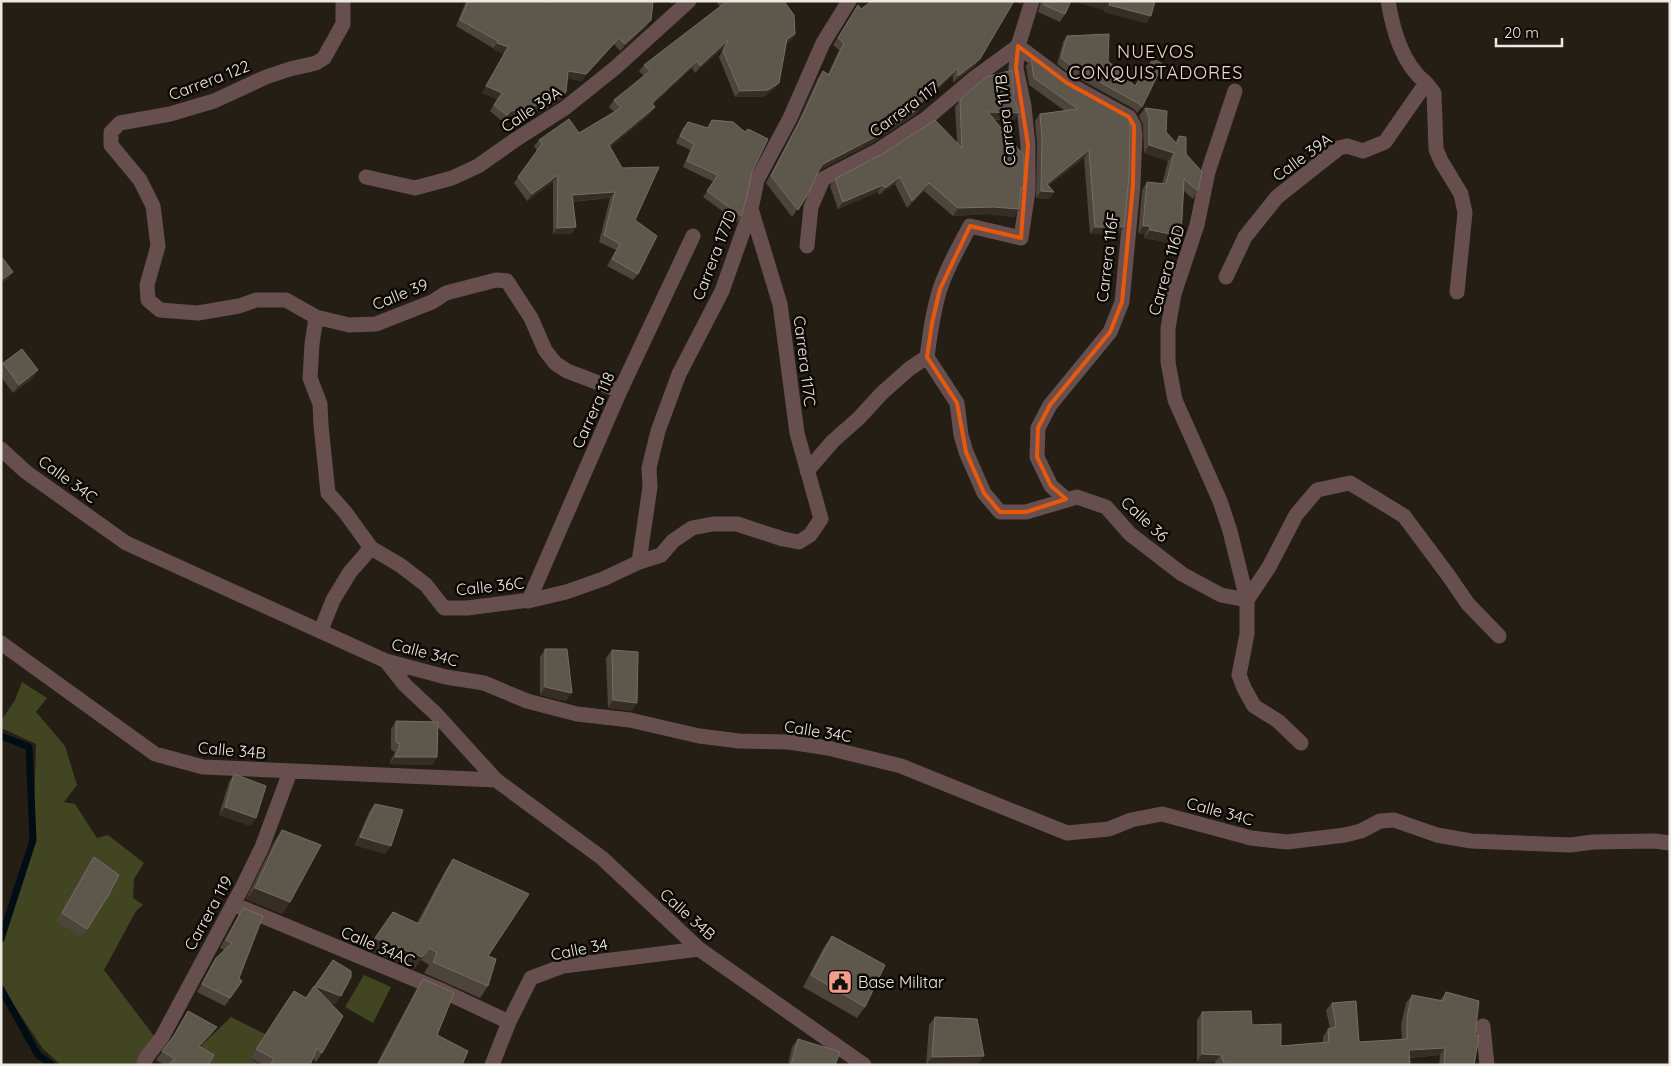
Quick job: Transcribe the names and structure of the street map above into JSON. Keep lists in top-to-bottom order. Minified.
{"streets":{"street":["Carrera 122","Calle 39A","Carrera 117","Carrera 117B","Carrera 177D","Carrera 116F","Carrera 116D","Calle 39","Carrera 117C","Carrera 118","Calle 34C","Calle 36","Calle 36C","Calle 34B","Carrera 119","Calle 34AC","Calle 34"]},"crossings":[["Carrera 122","Calle 39"],["Carrera 117","Carrera 117B"],["Carrera 117","Carrera 116F"],["Carrera 117B","Carrera 116F"],["Carrera 117B","Calle 36"],["Carrera 177D","Carrera 117C"],["Carrera 177D","Calle 36C"],["Carrera 116F","Calle 36"],["Carrera 116D","Calle 36"],["Calle 39","Carrera 118"],["Calle 39","Calle 36C"],["Carrera 117C","Calle 36C"],["Carrera 118","Calle 36C"],["Calle 34C","Calle 34B"],["Calle 34B","Carrera 119"],["Calle 34B","Calle 34"],["Carrera 119","Calle 34AC"],["Calle 34AC","Calle 34"]],"districts":["NUEVOS CONQUISTADORES"],"places":{"public building":["Base Militar"]},"scale_bar":"20 m"}
